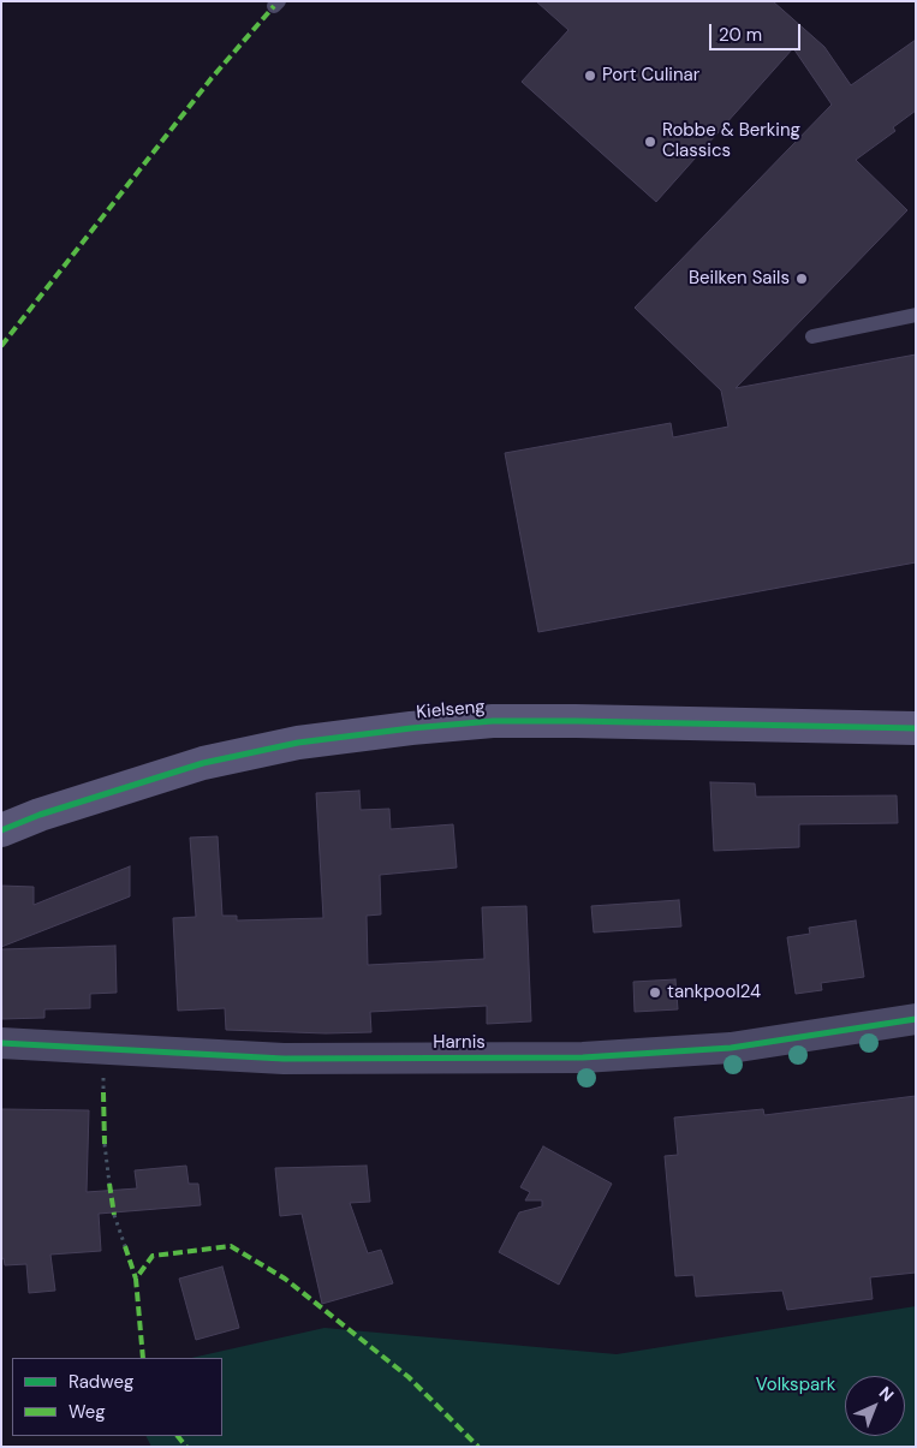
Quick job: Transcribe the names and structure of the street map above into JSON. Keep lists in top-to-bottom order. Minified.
{"streets":{"street":["Kielseng","Harnis"]},"parks":["Volkspark"],"places":["Port Culinar","Robbe & Berking Classics","Beilken Sails","tankpool24"],"legend":["Radweg","Weg"],"scale_bar":"20 m","north":"top right"}
